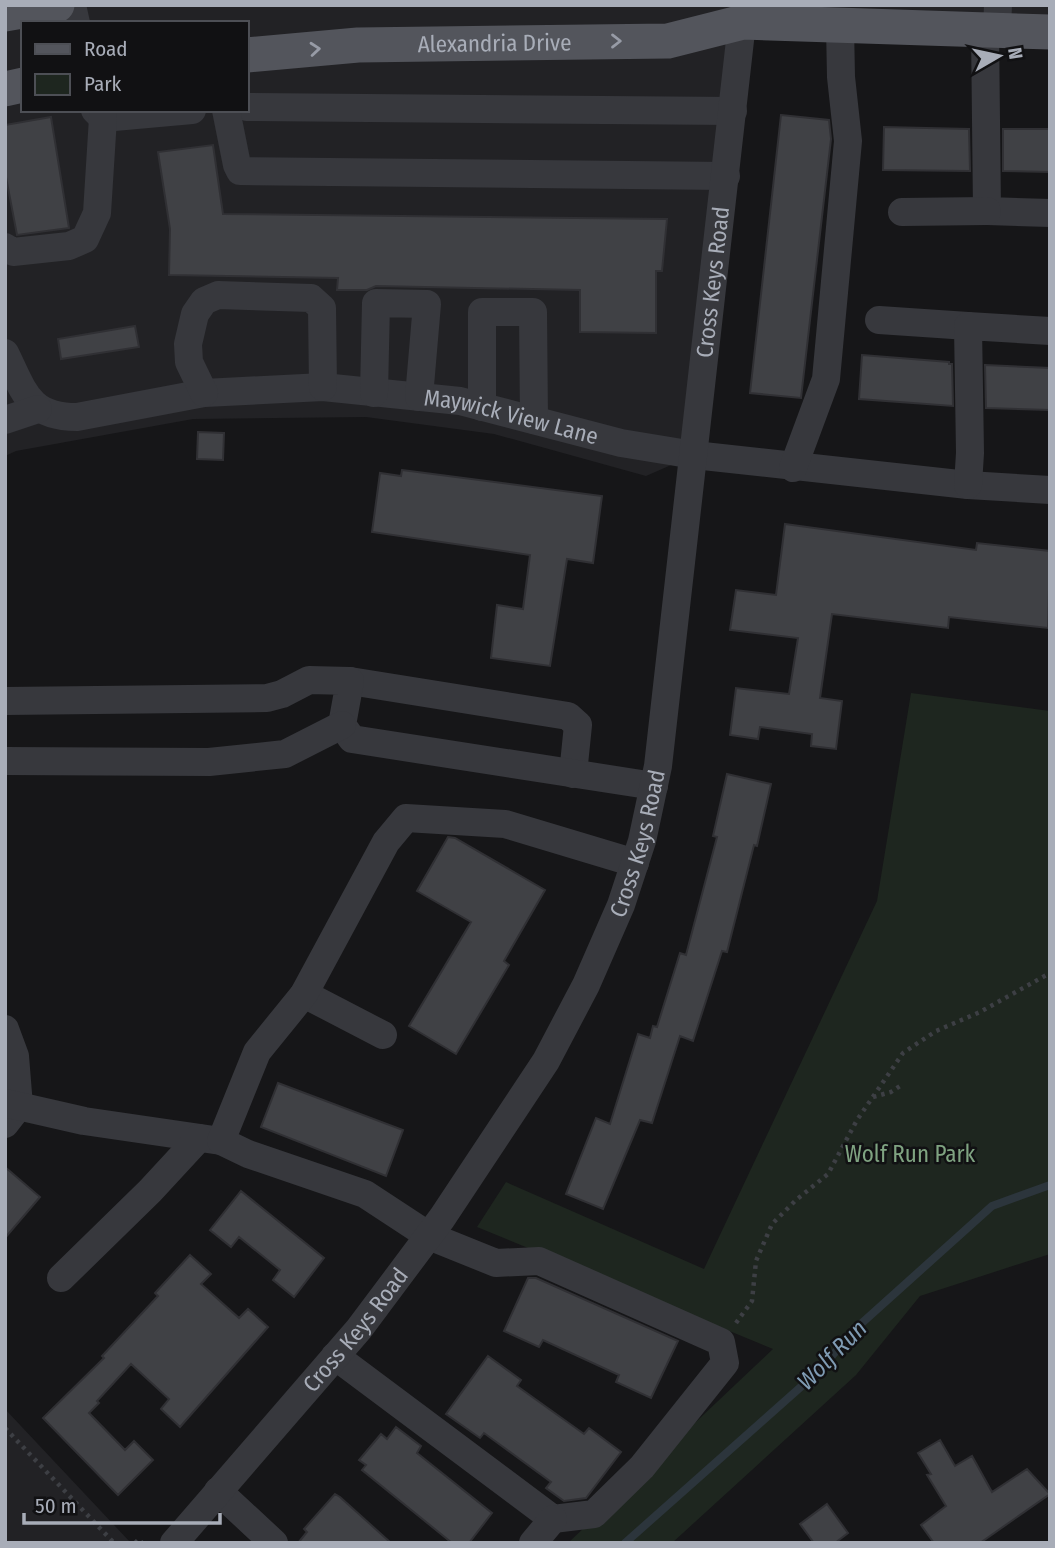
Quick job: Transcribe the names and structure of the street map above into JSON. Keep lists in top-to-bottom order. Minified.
{"streets":{"main road":["Alexandria Drive"],"street":["Cross Keys Road","Maywick View Lane"]},"crossings":[["Alexandria Drive","Cross Keys Road"],["Cross Keys Road","Maywick View Lane"]],"one_way":["Alexandria Drive"],"water":["Wolf Run"],"parks":["Wolf Run Park"],"legend":["Road","Park"],"scale_bar":"50 m","north":"right"}
